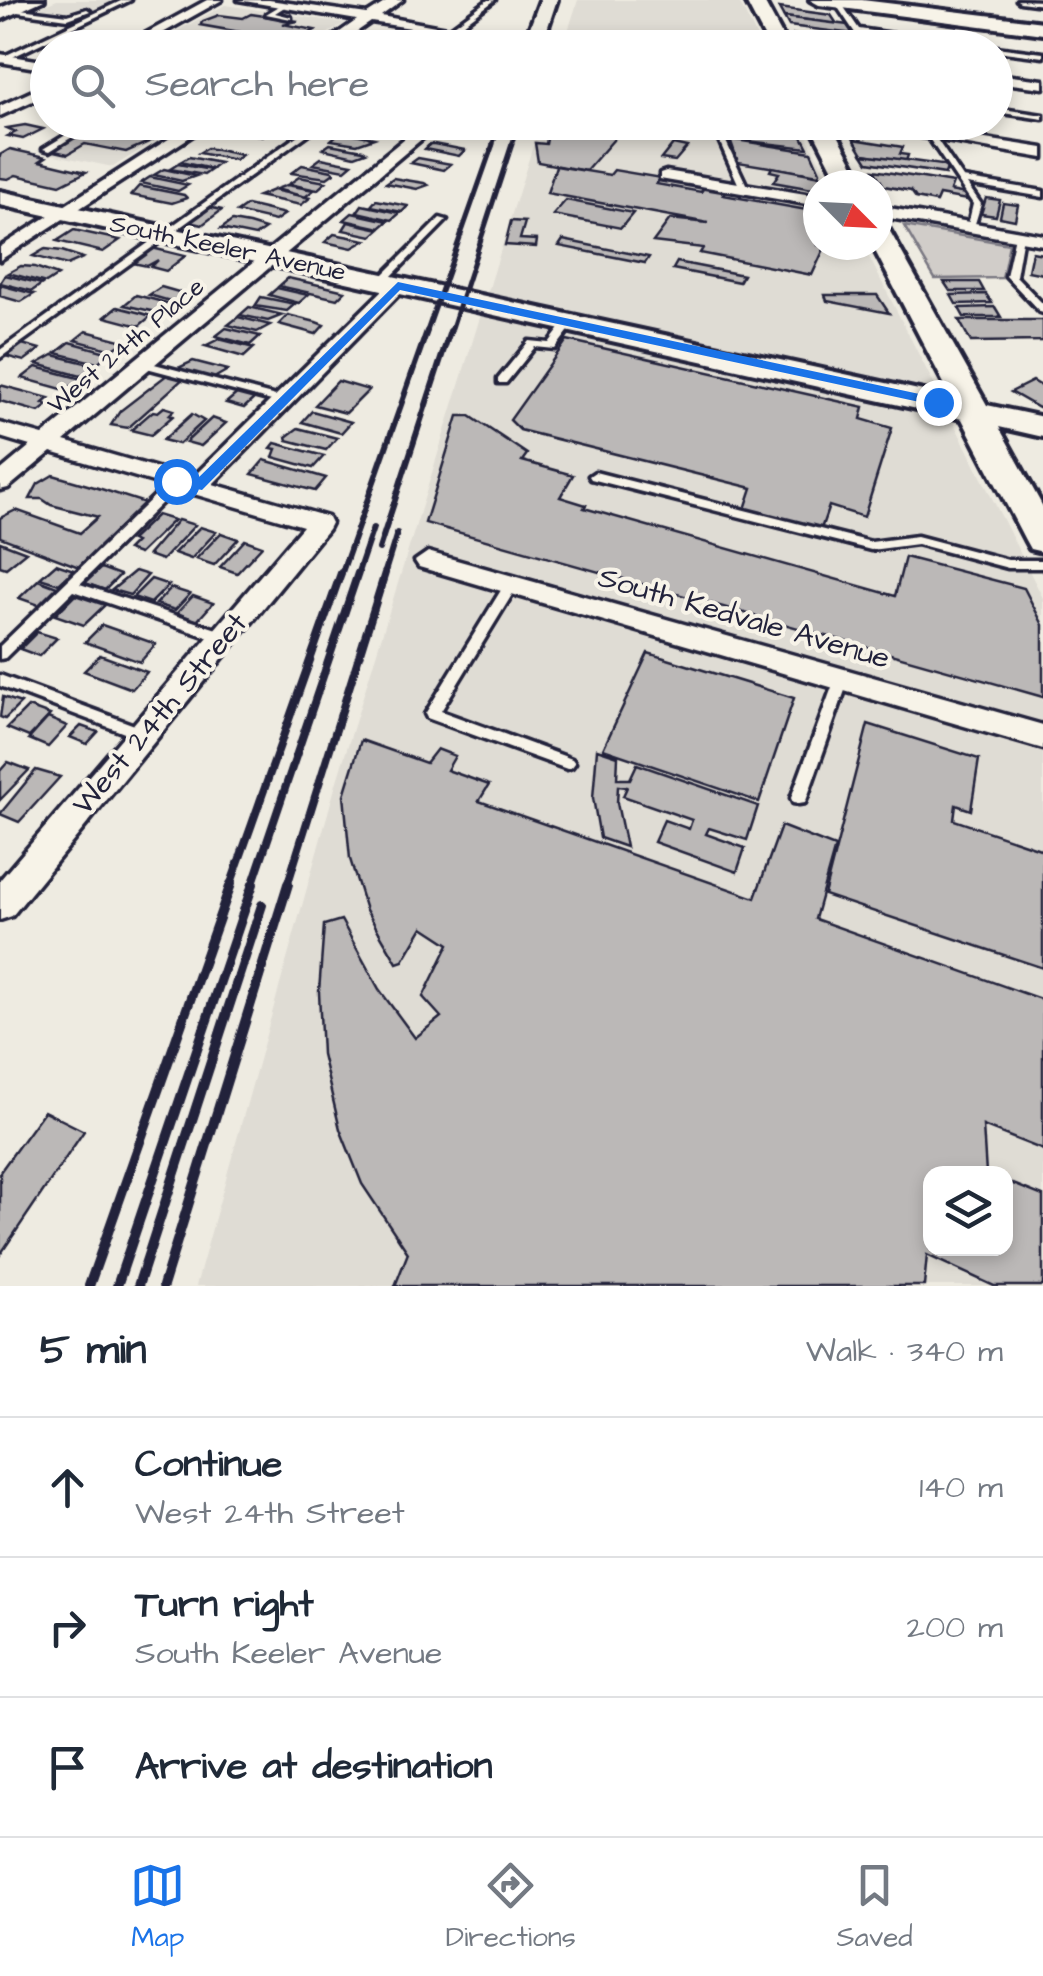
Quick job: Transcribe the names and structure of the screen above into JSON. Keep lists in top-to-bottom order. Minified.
{"streets":{"street":["South Keeler Avenue","West 24th Place","South Kedvale Avenue","West 24th Street"]},"crossings":[["South Keeler Avenue","West 24th Place"]],"north":"bottom right","page":{"search":"Search here","heading":["5 min","Walk · 340 m"],"list":[["Continue","West 24th Street","140 m"],["Turn right","South Keeler Avenue","200 m"],"Arrive at destination"],"nav":["Map","Directions","Saved"]}}
